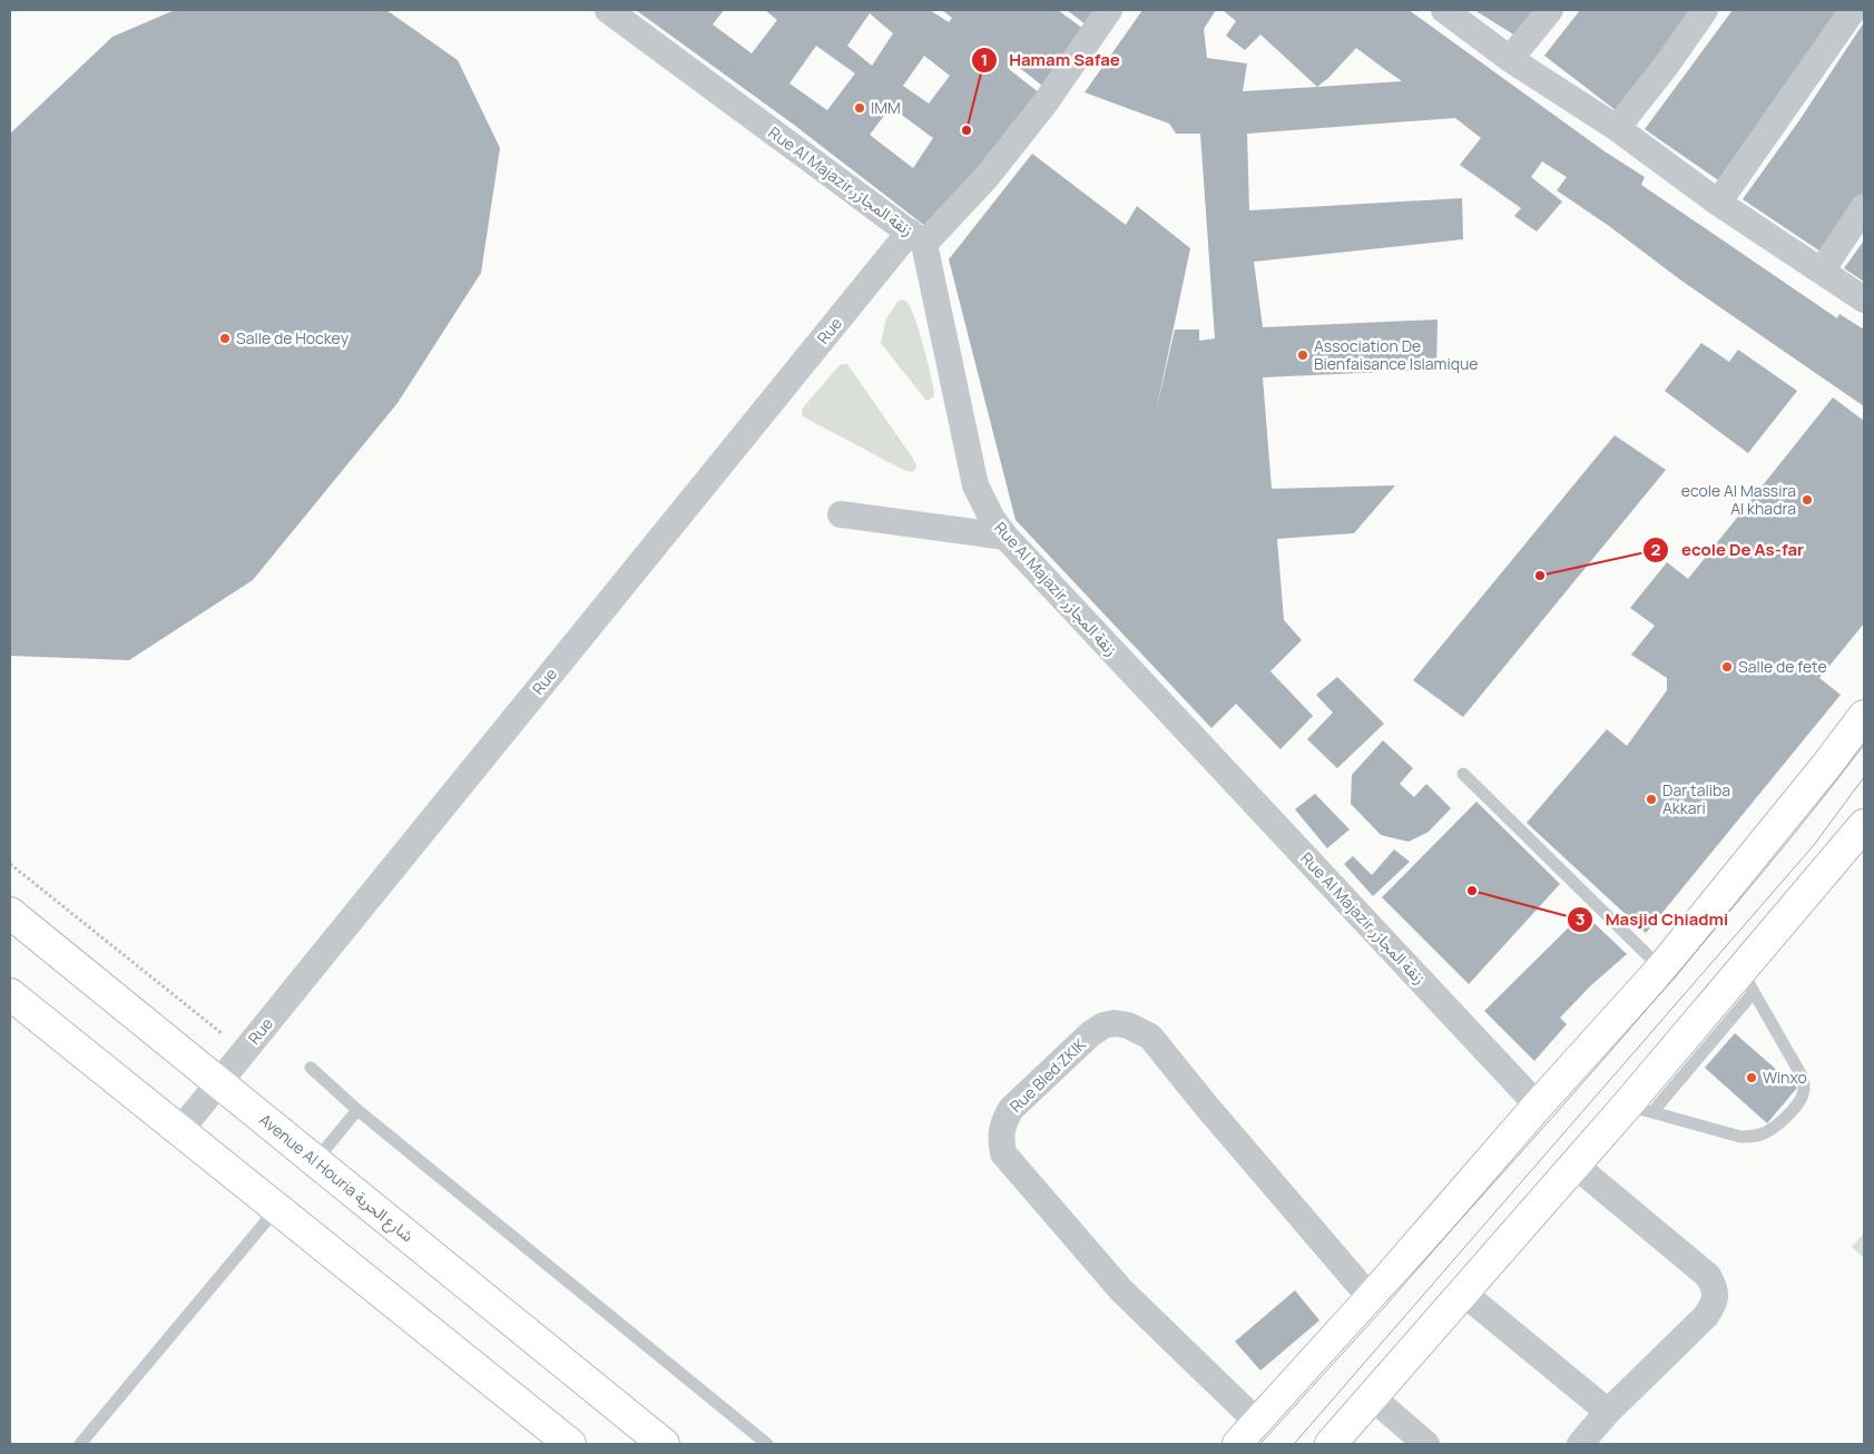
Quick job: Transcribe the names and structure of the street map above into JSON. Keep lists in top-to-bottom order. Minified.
{"streets":{"main road":["Avenue Al Houria شارع الحرية"],"street":["Rue Al Majazir زنقة المجازر","Rue","Rue Bled ZKIK"]},"crossings":[["Rue Al Majazir زنقة المجازر","Rue"],["Rue","Avenue Al Houria شارع الحرية"]],"places":["IMM","Hamam Safae","Salle de Hockey","Association De Bienfaisance Islamique","ecole Al Massira Al khadra","ecole De As-far","Salle de fete","Dar taliba Akkari","Masjid Chiadmi","Winxo"]}
